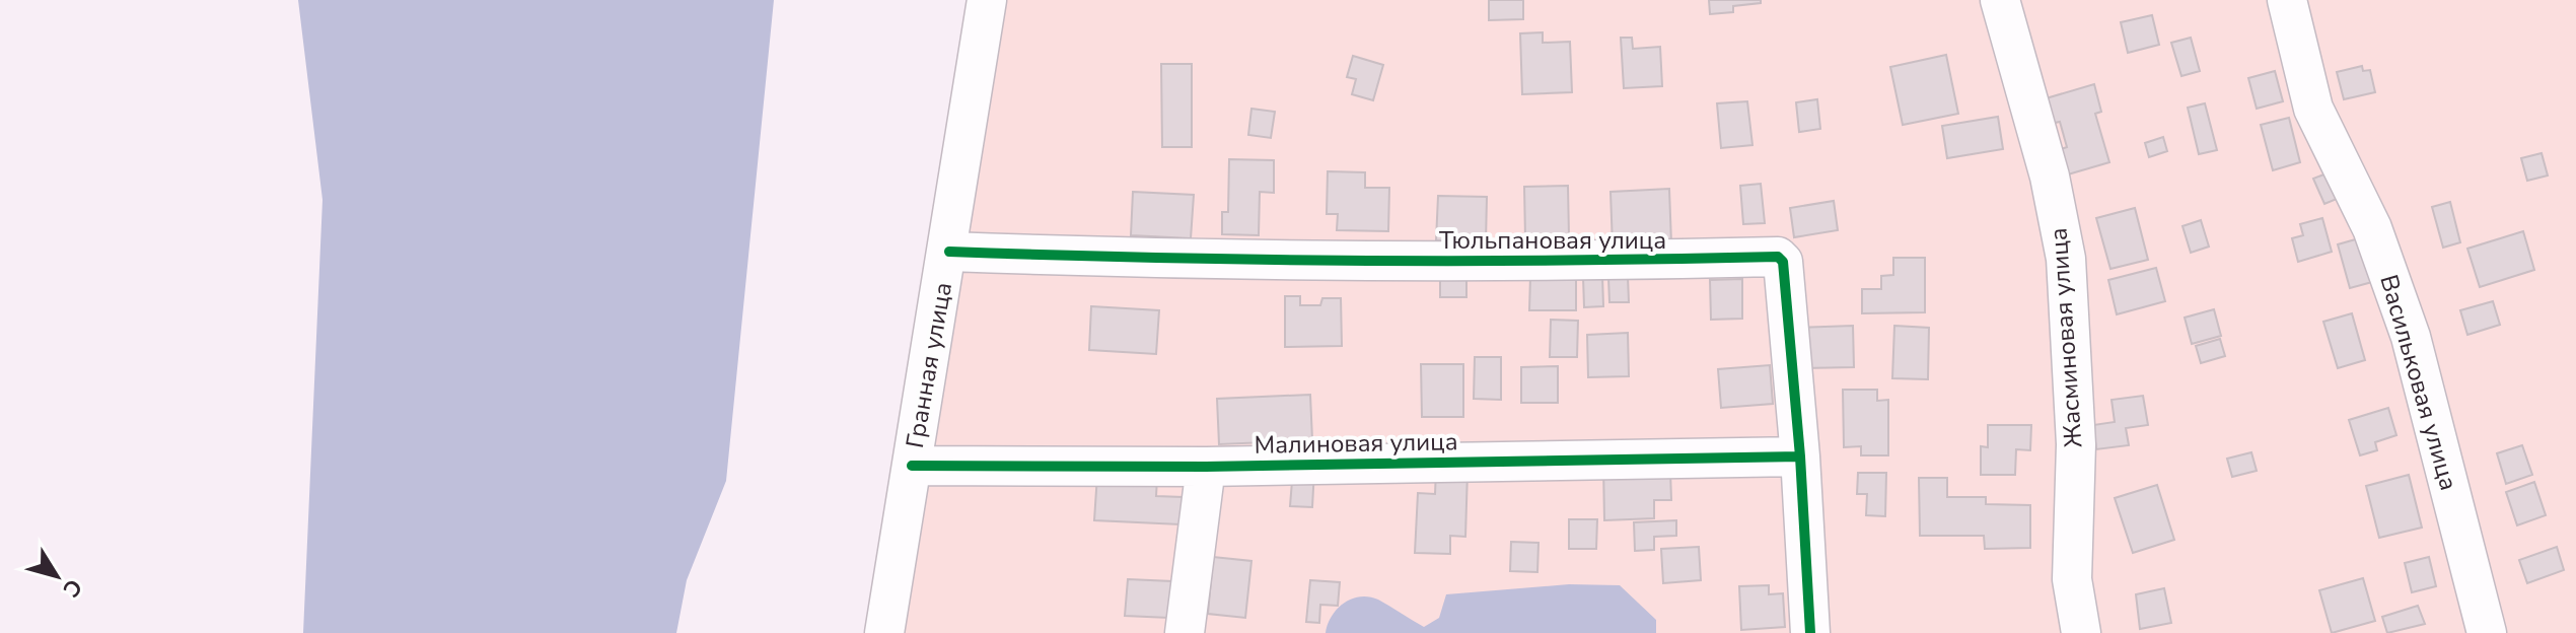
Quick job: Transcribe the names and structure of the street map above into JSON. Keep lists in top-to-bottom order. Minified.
{"streets":{"street":["Тюльпановая улица","Жасминовая улица","Гранная улица","Васильковая улица","Малиновая улица"]},"crossings":[["Тюльпановая улица","Гранная улица"],["Тюльпановая улица","Малиновая улица"],["Гранная улица","Малиновая улица"]],"north":"bottom right"}
